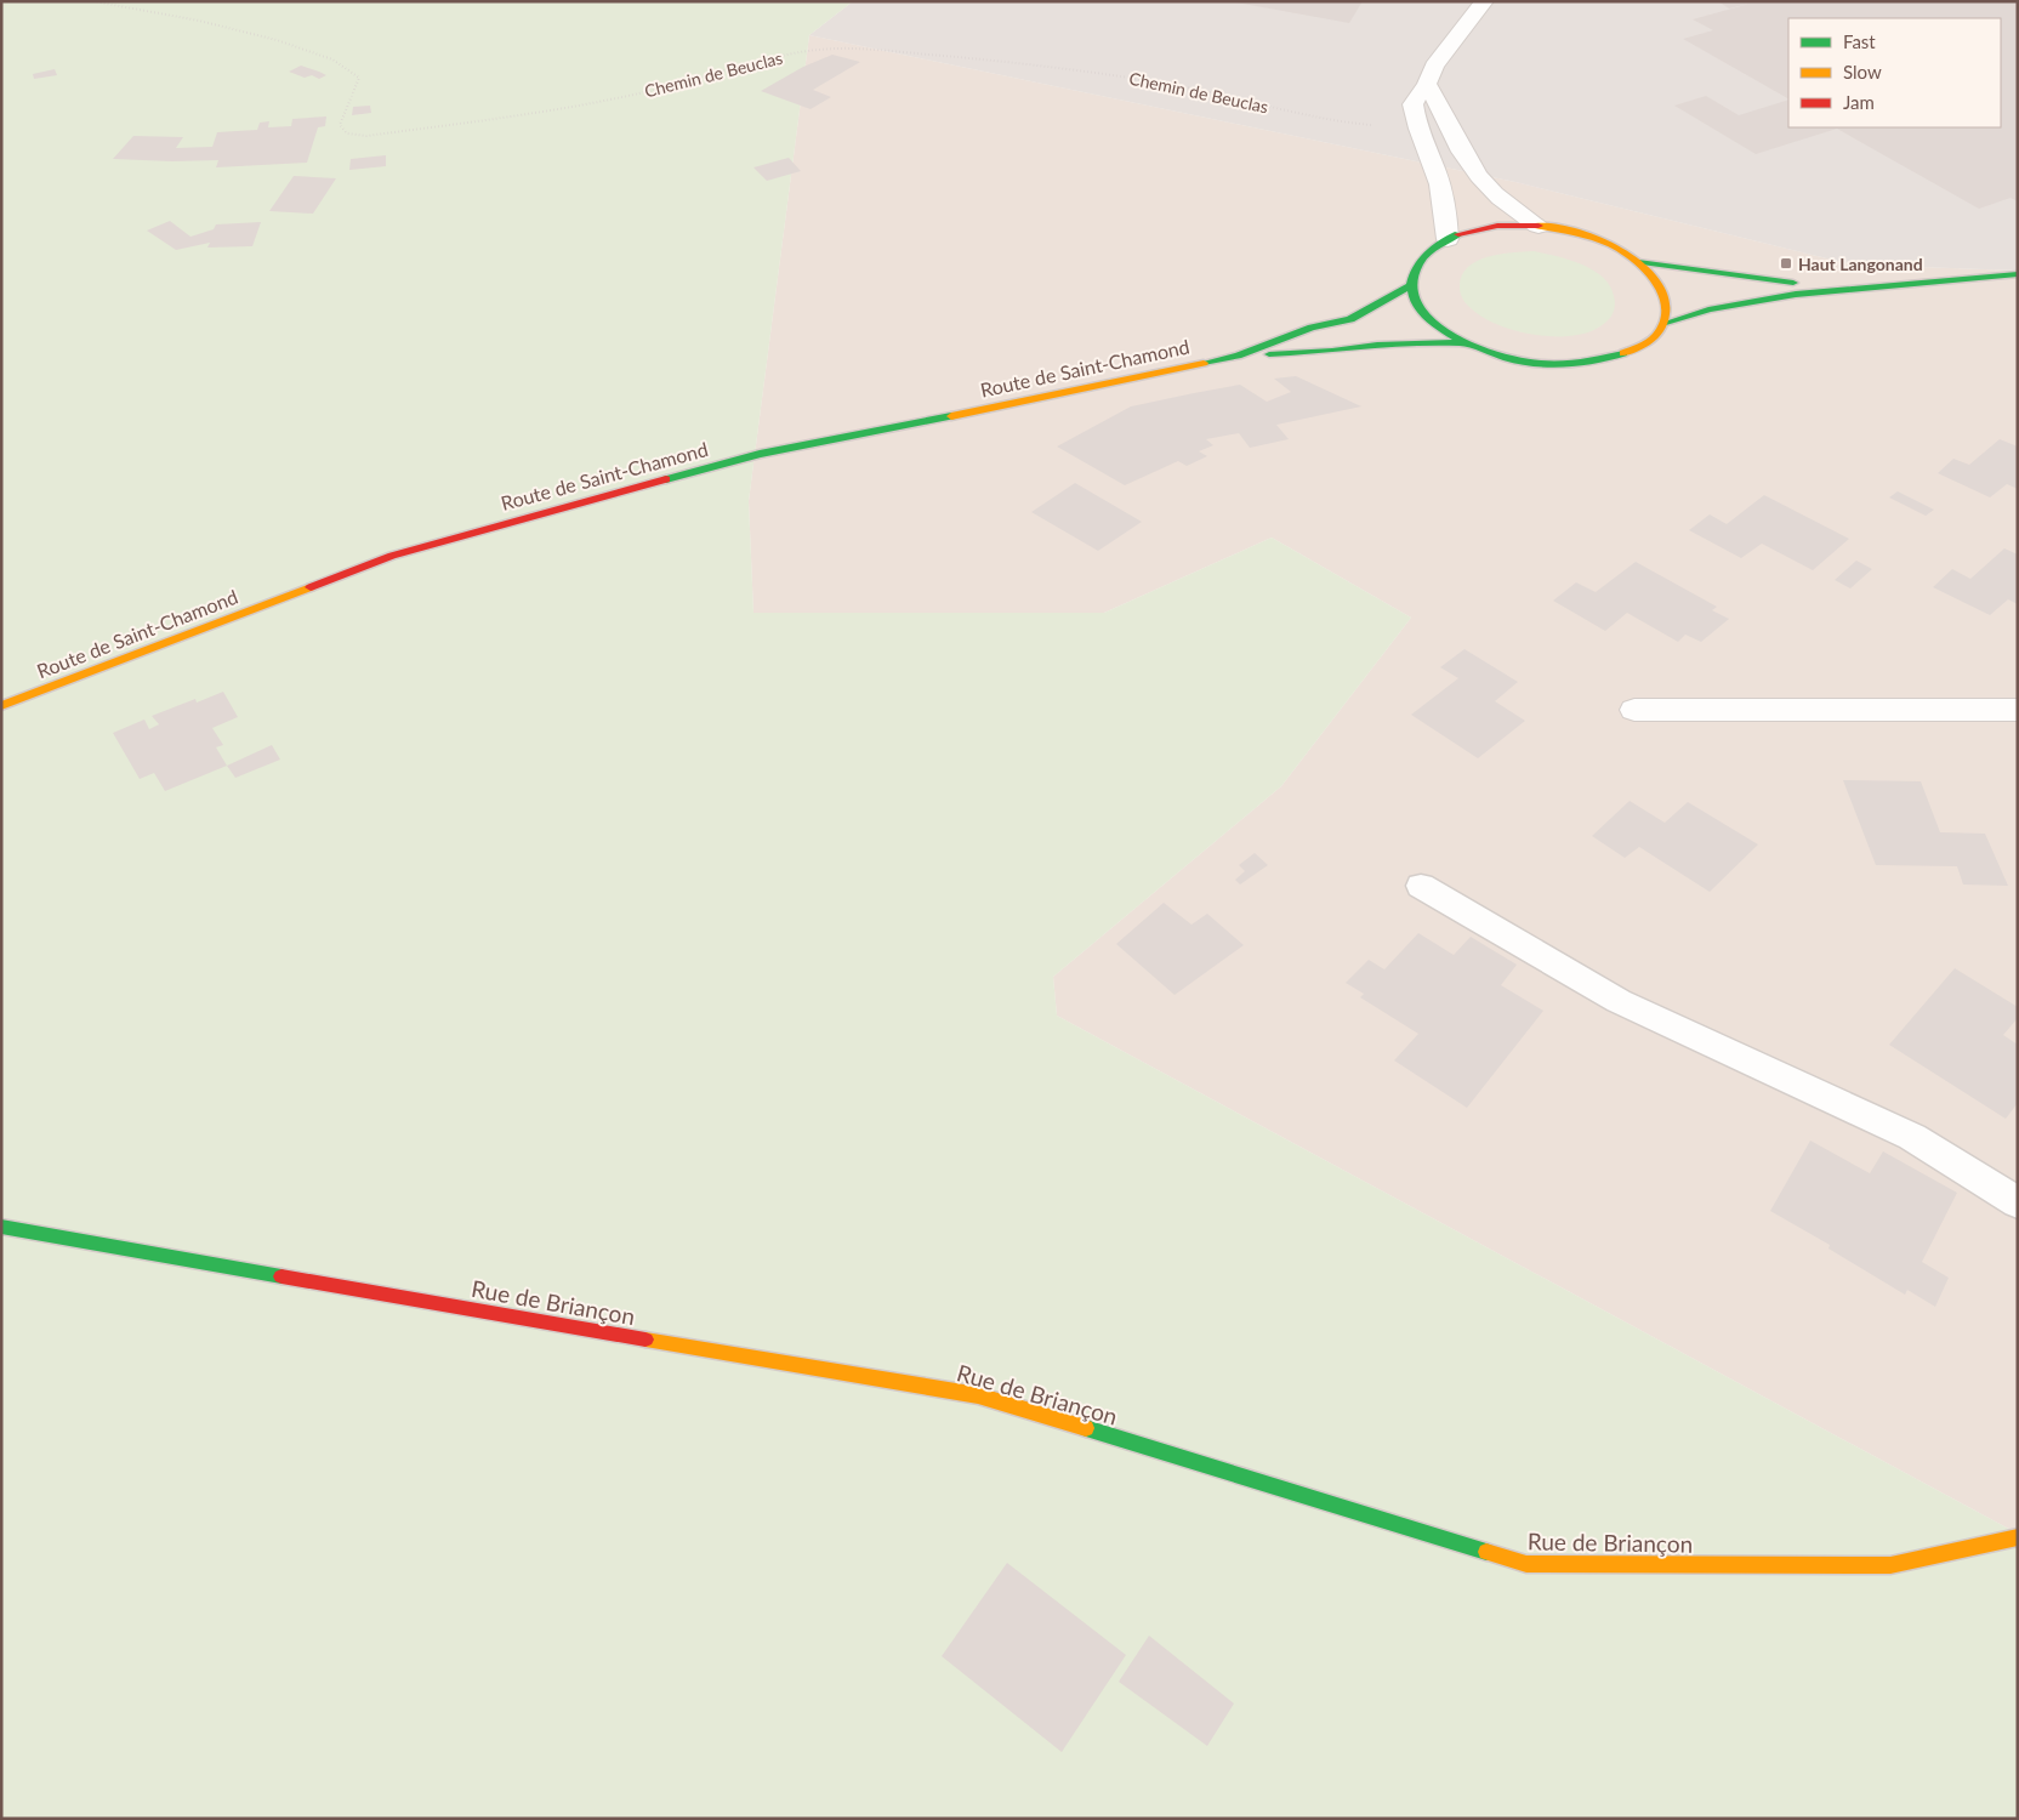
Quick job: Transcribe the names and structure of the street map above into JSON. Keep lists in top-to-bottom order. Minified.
{"streets":{"main road":["Route de Saint-Chamond","Rue de Briançon"],"path":["Chemin de Beuclas"]},"places":{"transit":["Haut Langonand"]},"legend":["Fast","Slow","Jam"]}
